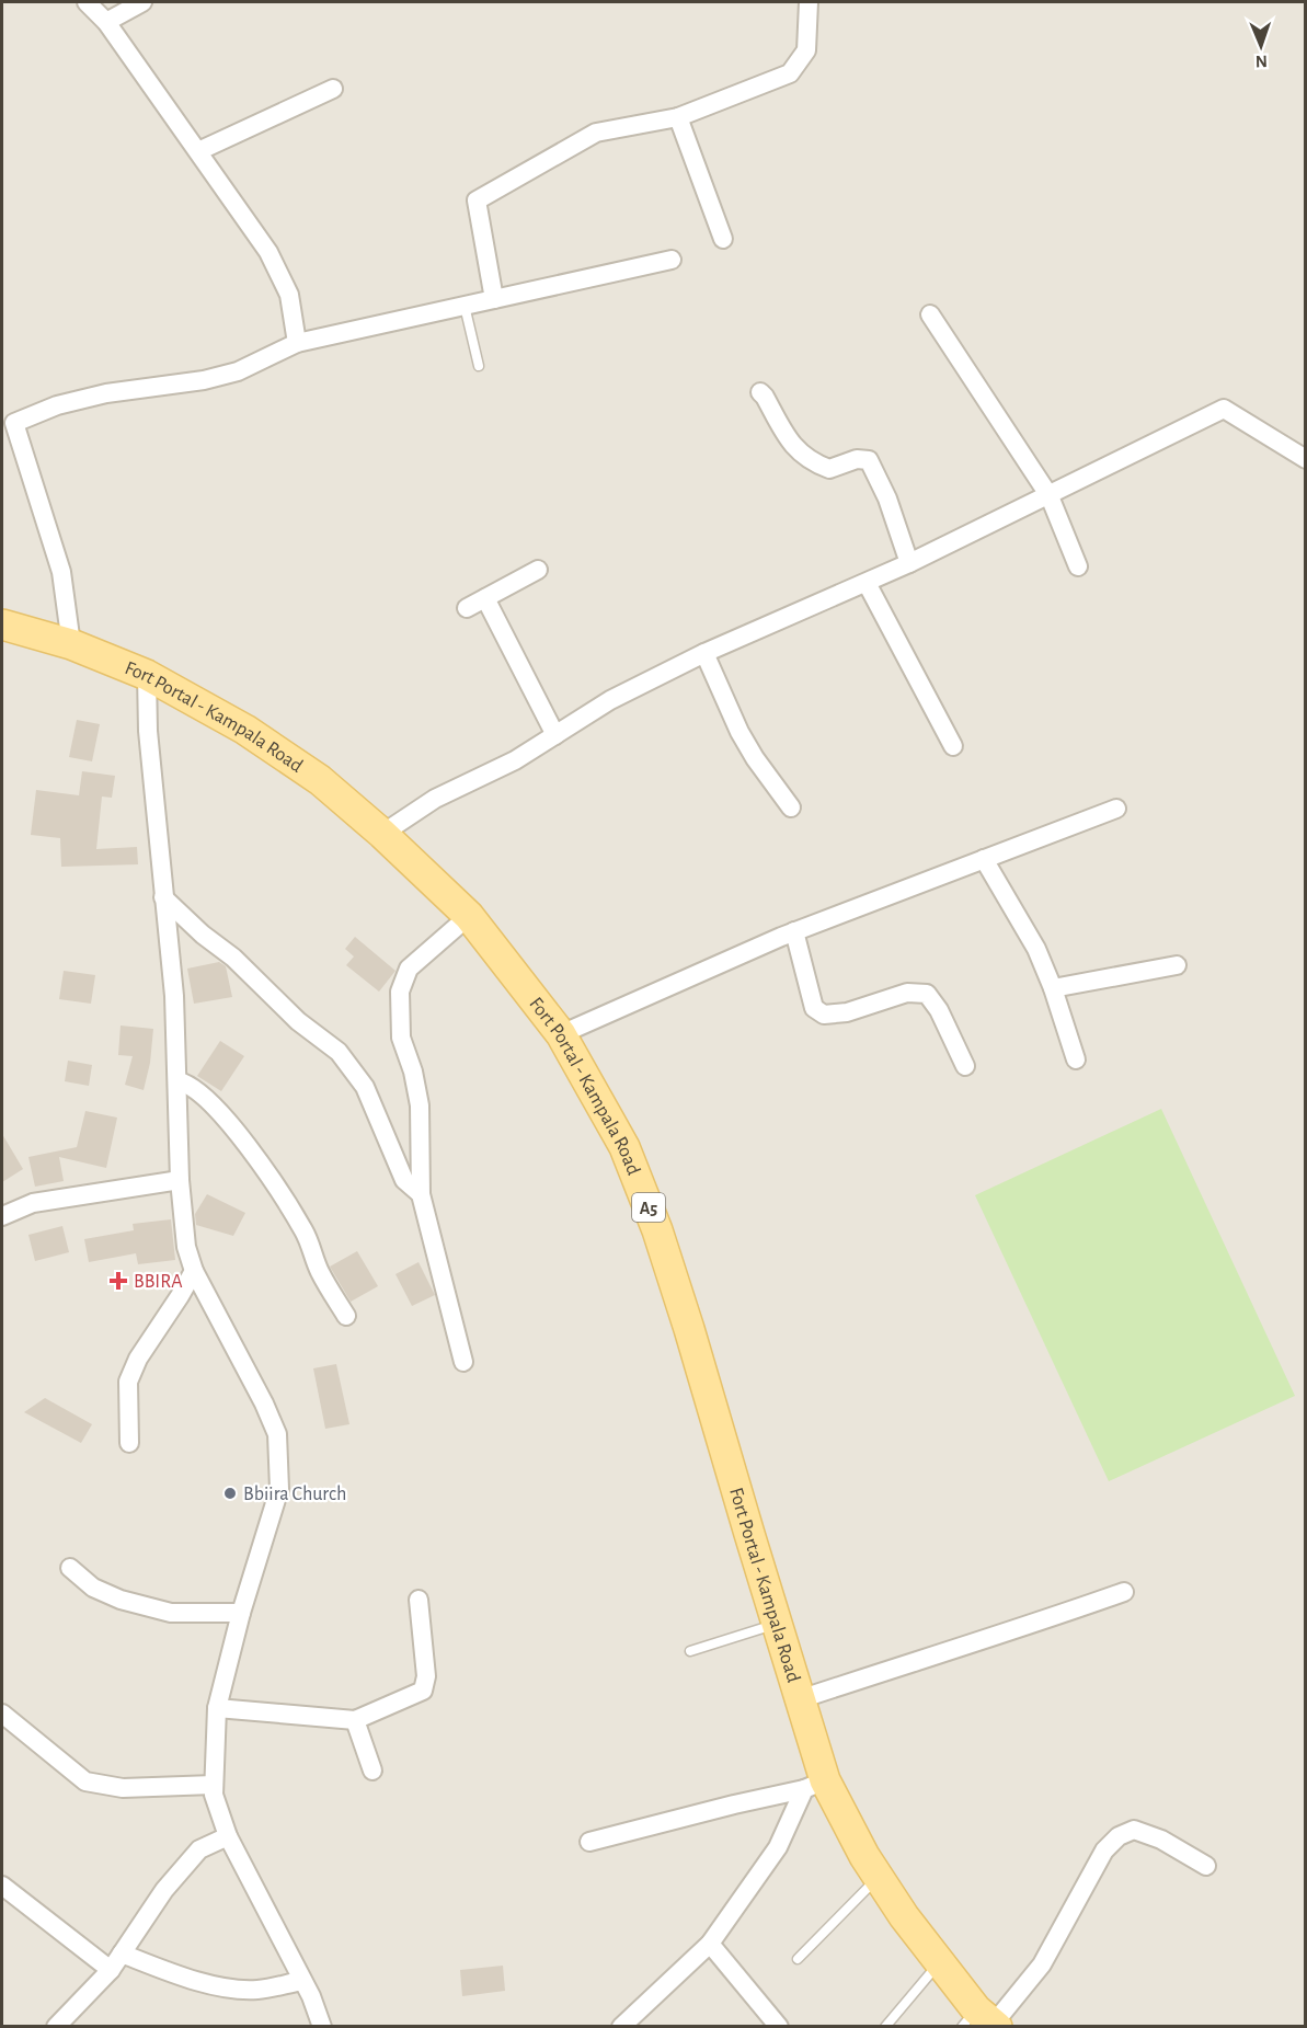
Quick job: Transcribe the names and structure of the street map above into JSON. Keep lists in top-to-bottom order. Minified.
{"streets":{"main road":["Fort Portal - Kampala Road","A5"]},"places":{"health":["BBIRA"],"other":["Bbiira Church"]},"north":"bottom"}
